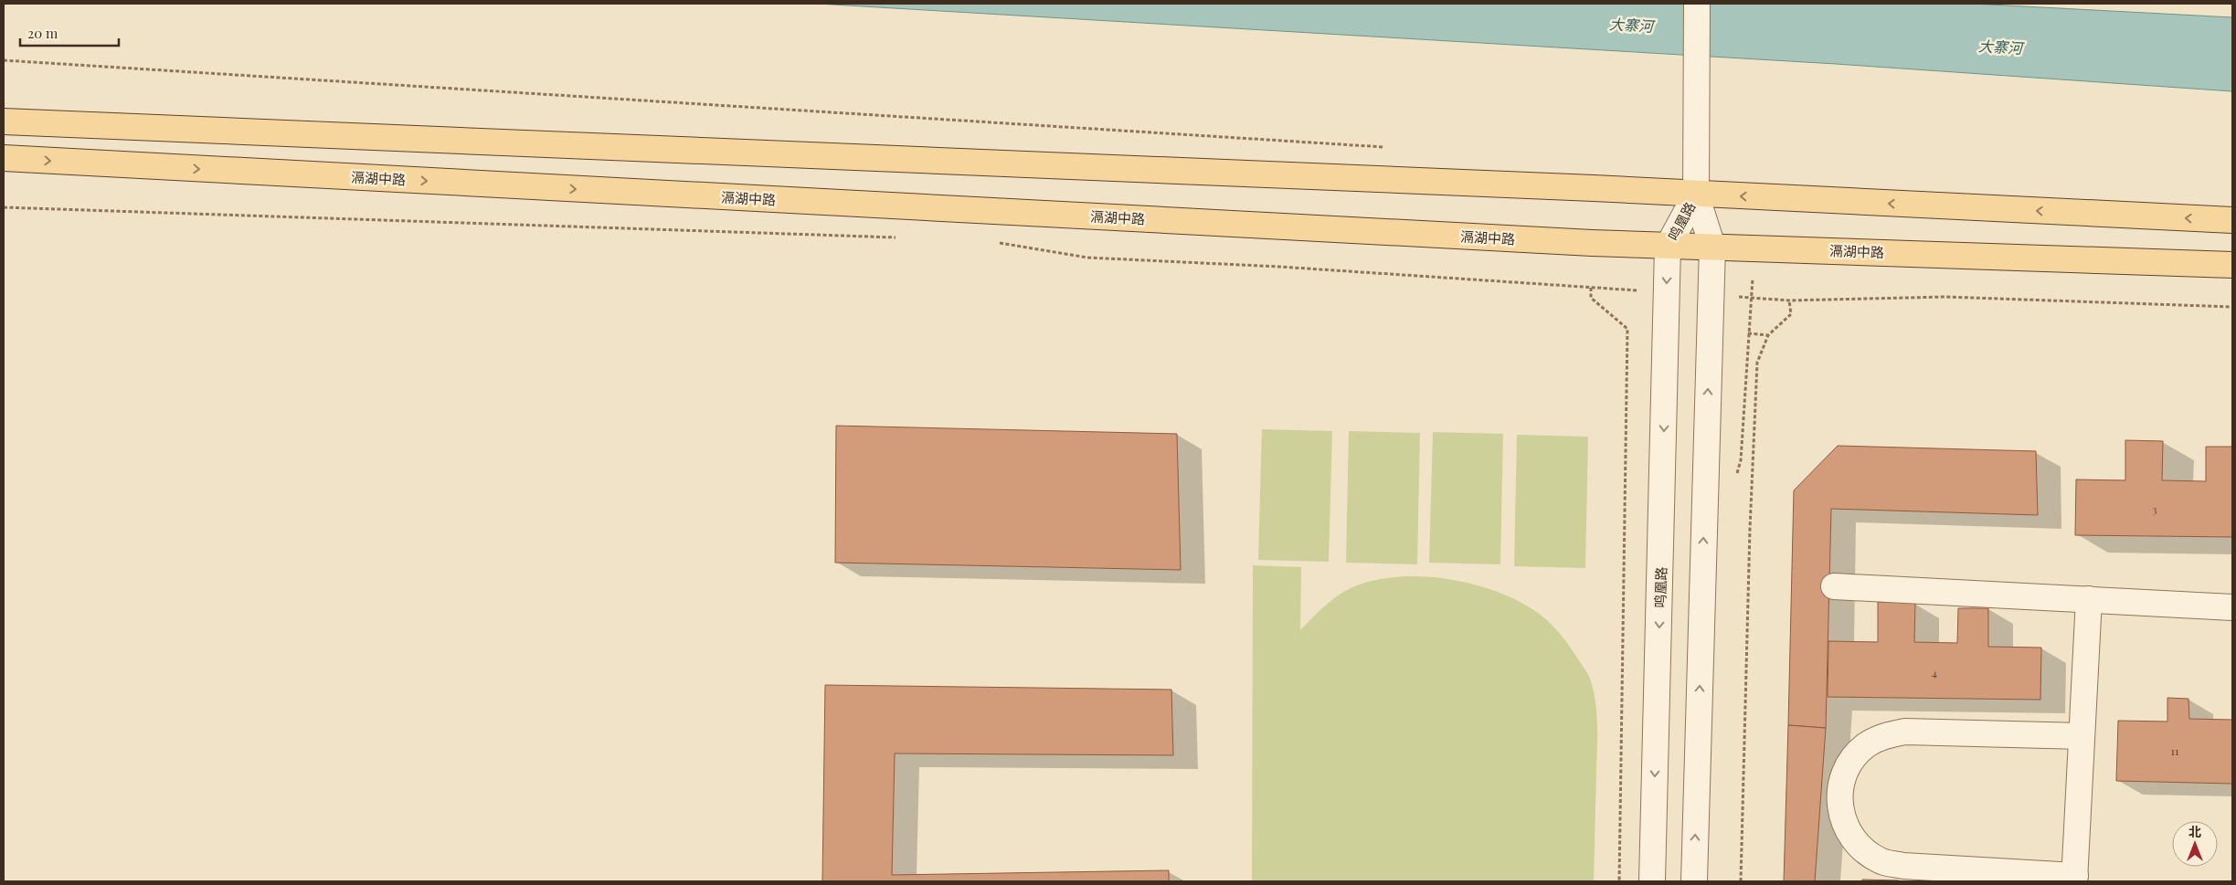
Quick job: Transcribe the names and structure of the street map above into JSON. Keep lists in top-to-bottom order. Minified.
{"streets":{"main road":["滆湖中路"],"street":["鸣凰路"]},"crossings":[["滆湖中路","鸣凰路"]],"water":["大寨河"],"house_numbers":["3","4","11"],"scale_bar":"20 m","north":"top"}
